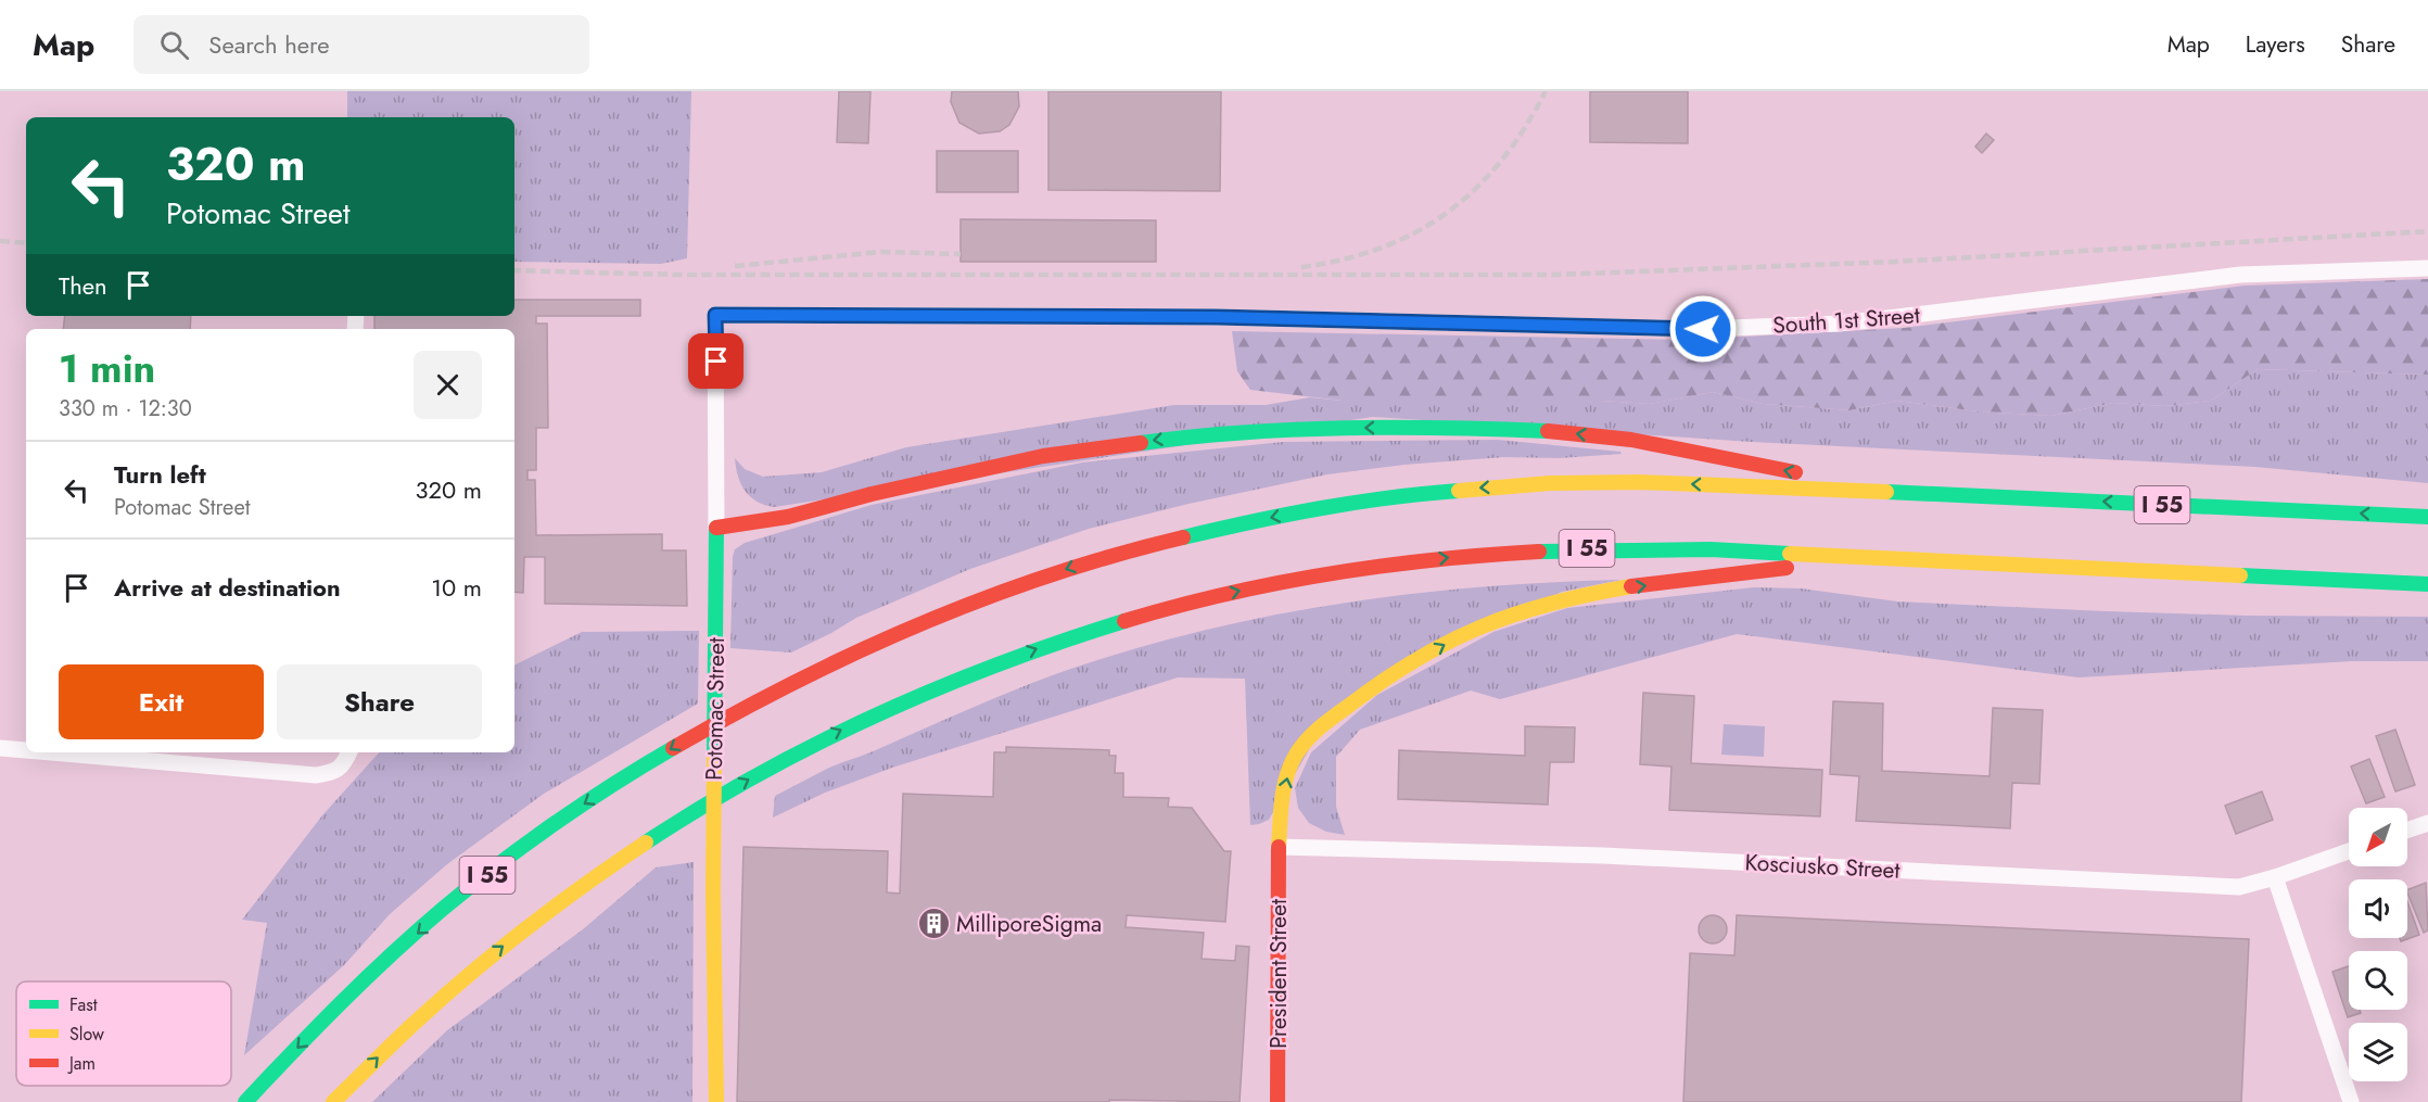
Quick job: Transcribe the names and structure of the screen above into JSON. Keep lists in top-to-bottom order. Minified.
{"streets":{"main road":["I 55","Potomac Street","President Street"],"street":["South 1st Street","Kosciusko Street"]},"crossings":[["South 1st Street","Potomac Street"],["I 55","President Street"],["Kosciusko Street","President Street"]],"places":{"building":["MilliporeSigma"]},"legend":["Fast","Slow","Jam"],"north":"bottom left","page":{"header":"Map","search":"Search here","nav":["Map","Layers","Share"],"turn":["320 m","Potomac Street"],"then":"Then","heading":["1 min","330 m · 12:30"],"list":[{"name":"Turn left","note":"Potomac Street","value":"320 m"},{"name":"Arrive at destination","value":"10 m"}],"buttons":["Exit","Share"]}}
